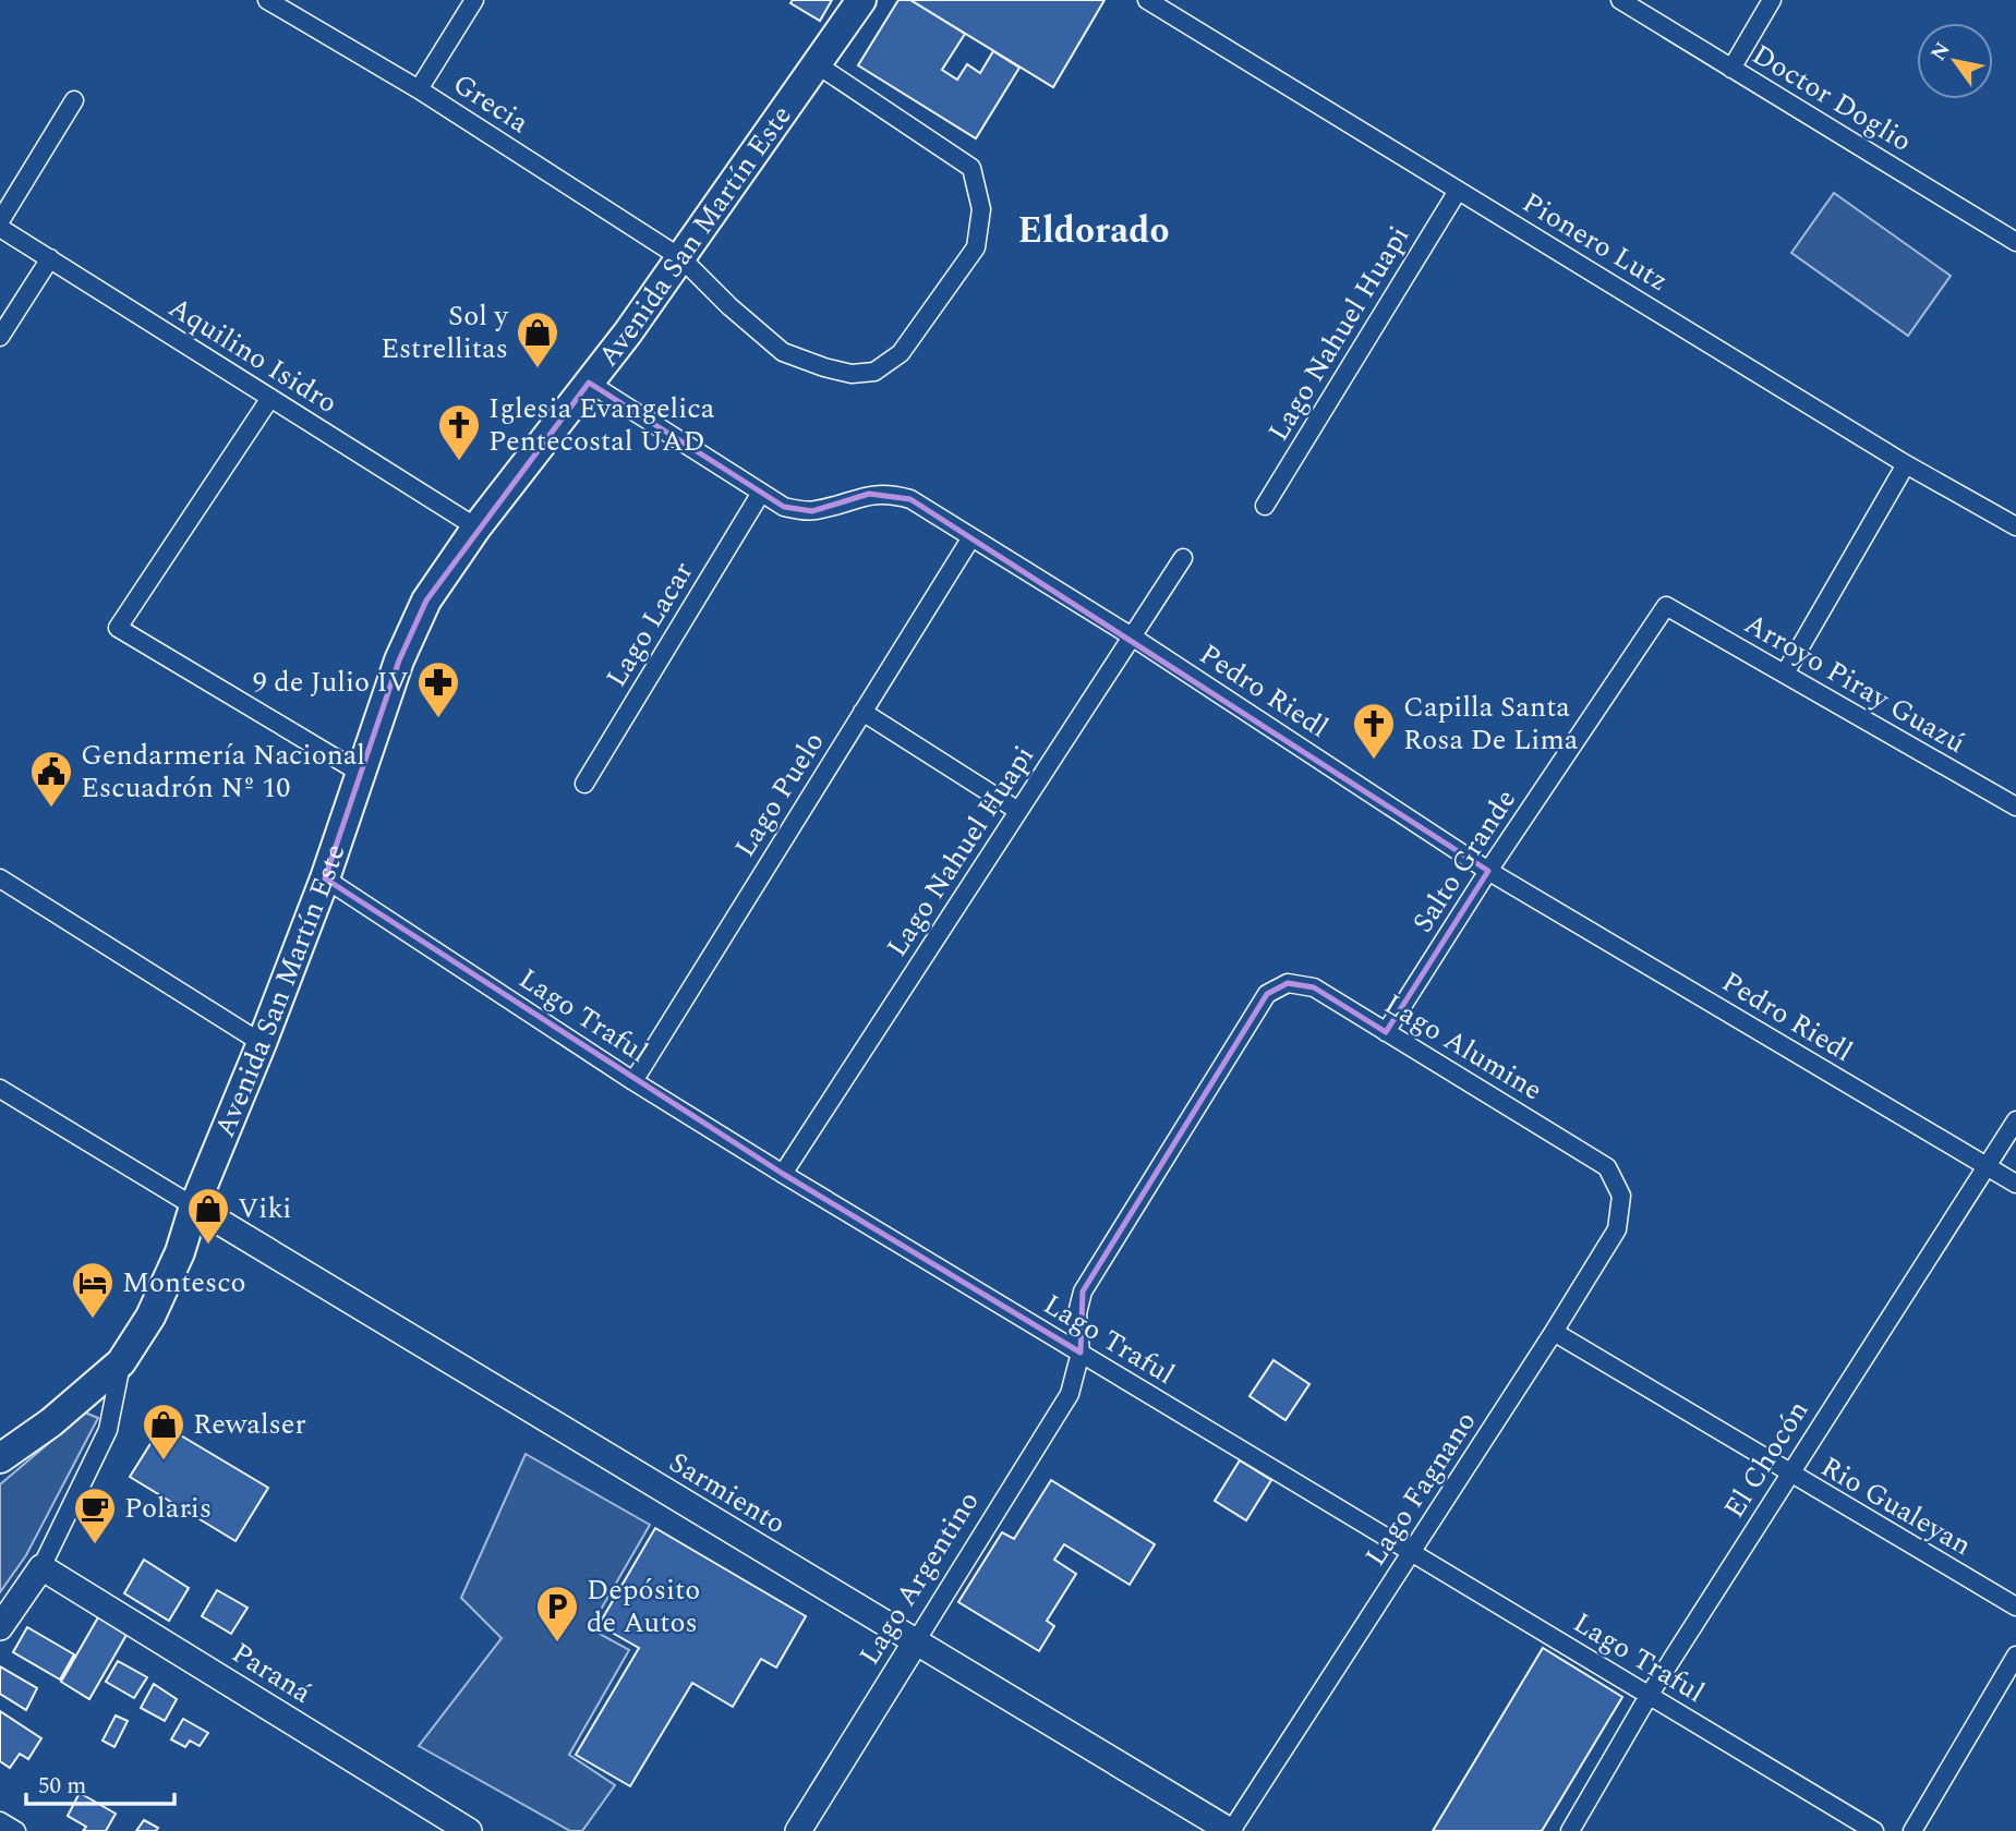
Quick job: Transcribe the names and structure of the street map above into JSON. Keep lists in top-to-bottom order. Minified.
{"streets":{"main road":["Avenida San Martín Este","Sarmiento","Lago Argentino","Paraná"],"street":["Doctor Doglio","Grecia","Pionero Lutz","Lago Nahuel Huapi","Aquilino Isidro","Lago Lacar","Arroyo Piray Guazú","Pedro Riedl","Lago Puelo","Salto Grande","Lago Traful","Lago Alumine","El Chocón","Lago Fagnano","Rio Gualeyan"]},"crossings":[["Grecia","Avenida San Martín Este"],["Avenida San Martín Este","Aquilino Isidro"],["Avenida San Martín Este","Pedro Riedl"],["Avenida San Martín Este","Lago Traful"],["Avenida San Martín Este","Sarmiento"],["Pionero Lutz","Lago Nahuel Huapi"],["Lago Nahuel Huapi","Pedro Riedl"],["Lago Nahuel Huapi","Lago Traful"],["Lago Lacar","Pedro Riedl"],["Arroyo Piray Guazú","Salto Grande"],["Pedro Riedl","Lago Puelo"],["Pedro Riedl","Salto Grande"],["Pedro Riedl","El Chocón"],["Lago Puelo","Lago Traful"],["Salto Grande","Lago Alumine"],["Lago Traful","Lago Alumine"],["Lago Traful","El Chocón"],["Lago Traful","Lago Fagnano"],["Lago Traful","Lago Argentino"],["Lago Alumine","Lago Fagnano"],["Lago Alumine","Lago Argentino"],["El Chocón","Rio Gualeyan"],["Lago Fagnano","Sarmiento"],["Lago Fagnano","Rio Gualeyan"],["Sarmiento","Lago Argentino"]],"districts":["Eldorado"],"places":{"shop":["Sol y Estrellitas","Viki","Rewalser"],"church":["Iglesia Evangelica Pentecostal UAD","Capilla Santa Rosa De Lima"],"pharmacy":["9 de Julio IV"],"public building":["Gendarmería Nacional Escuadrón Nº 10"],"hotel":["Montesco"],"cafe":["Polaris"],"parking":["Depósito de Autos"]},"scale_bar":"50 m","north":"top left"}
